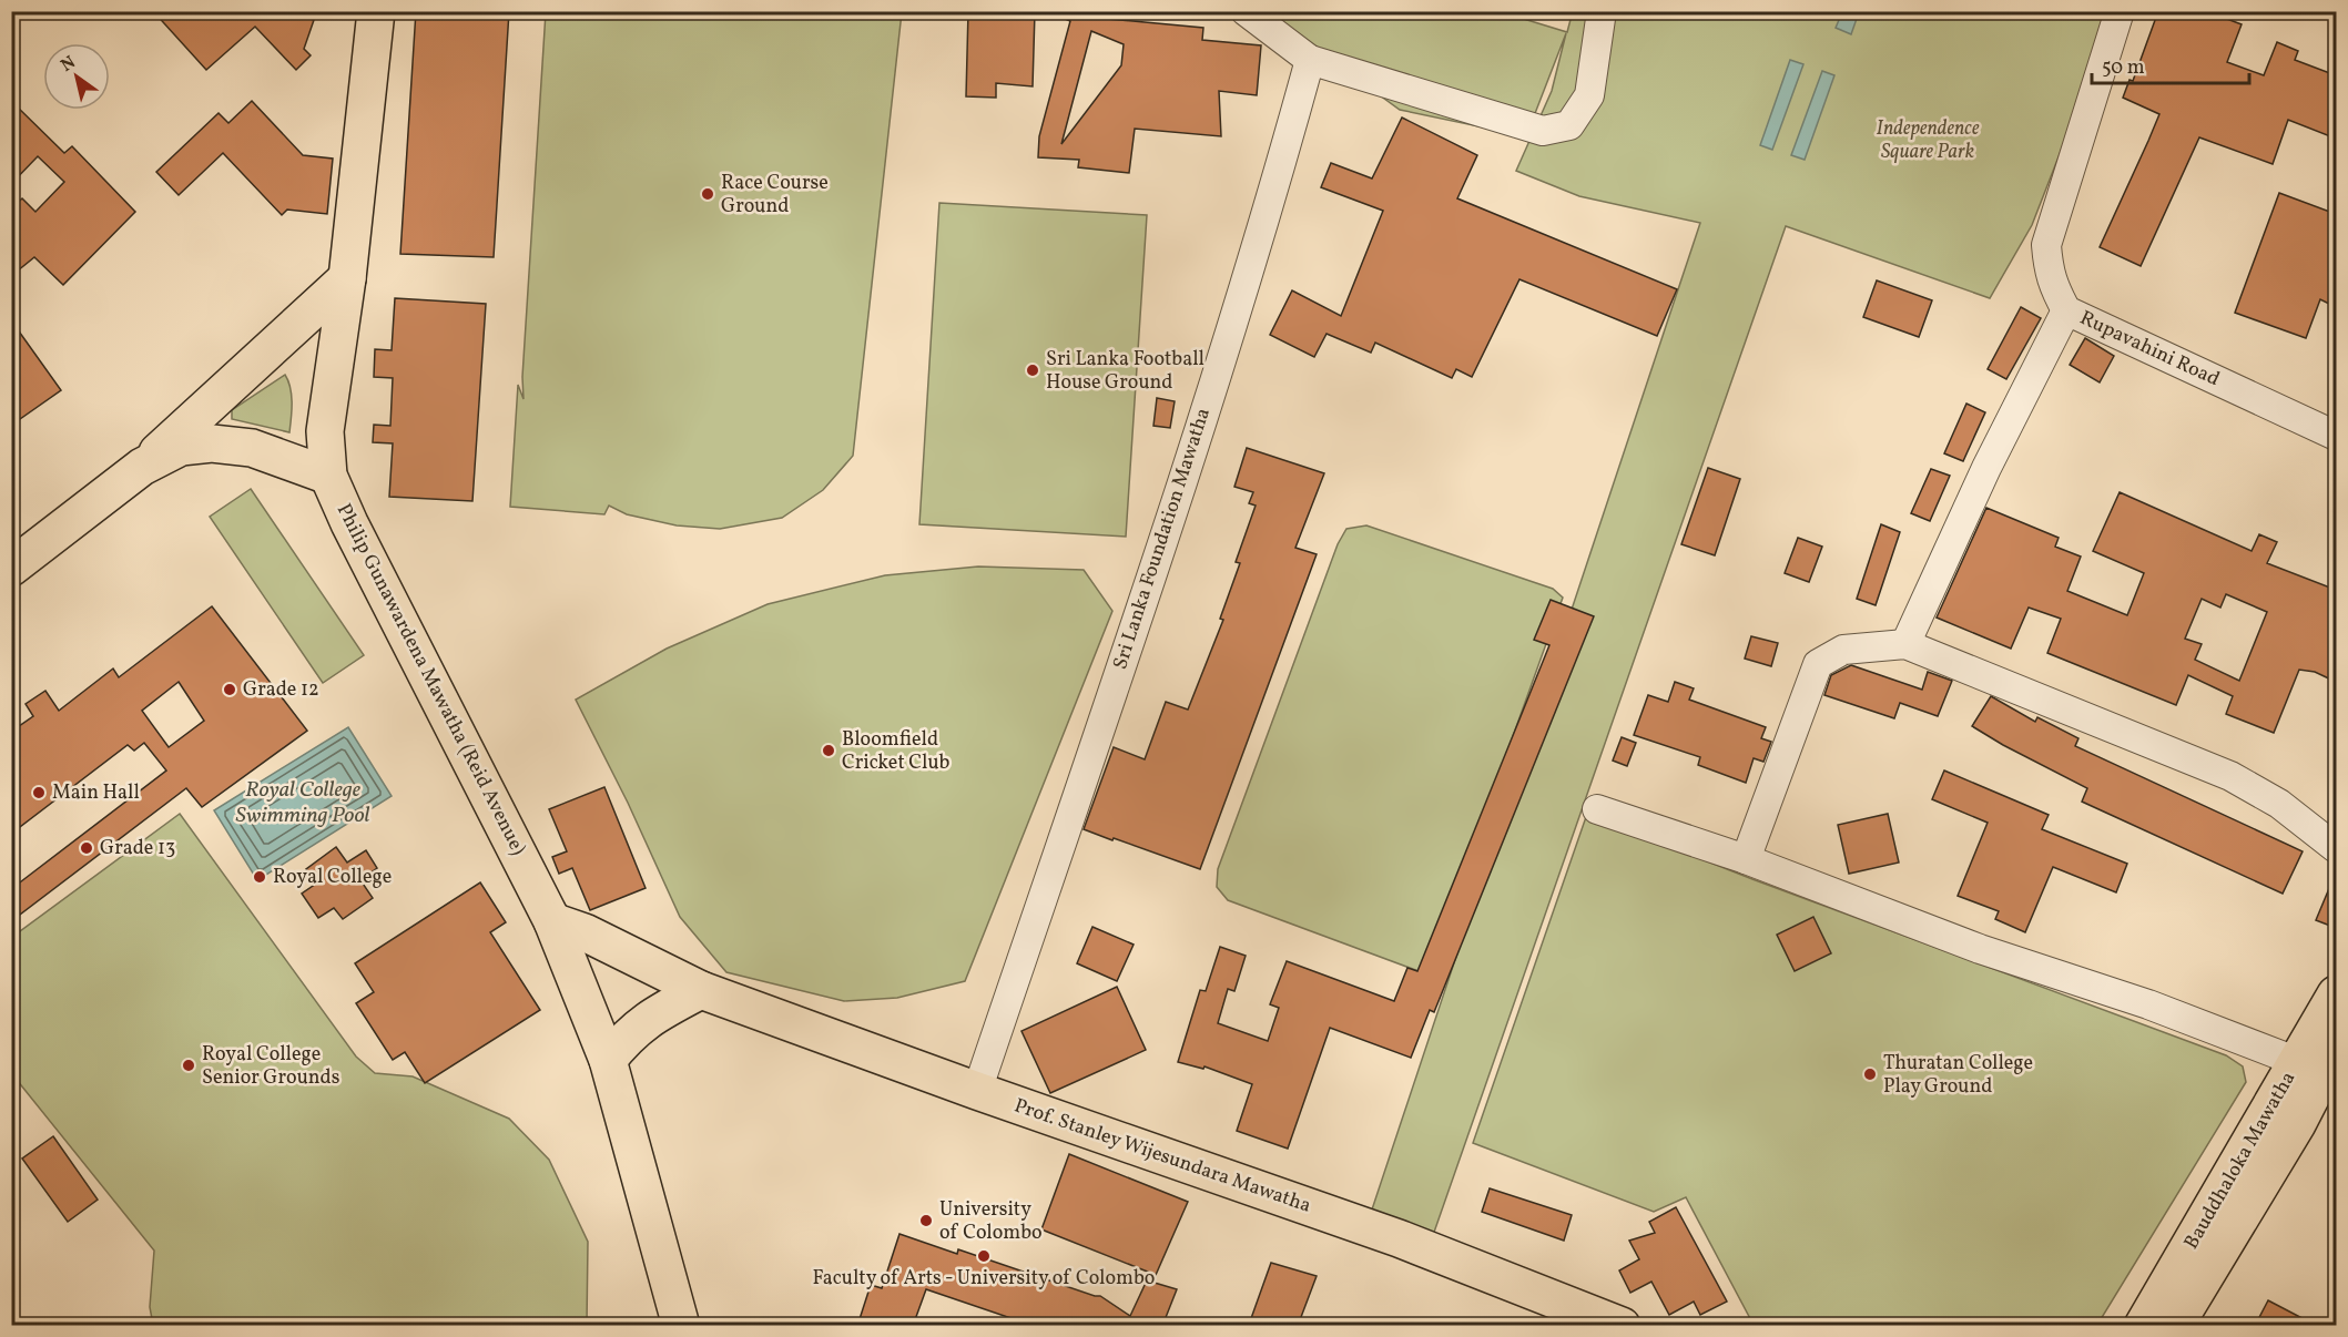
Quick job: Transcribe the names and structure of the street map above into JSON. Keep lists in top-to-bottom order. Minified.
{"streets":{"main road":["Philip Gunawardena Mawatha (Reid Avenue)","Prof. Stanley Wijesundara Mawatha","Bauddhaloka Mawatha"],"street":["Rupavahini Road","Sri Lanka Foundation Mawatha"]},"crossings":[["Sri Lanka Foundation Mawatha","Prof. Stanley Wijesundara Mawatha"],["Philip Gunawardena Mawatha (Reid Avenue)","Prof. Stanley Wijesundara Mawatha"]],"water":["Royal College Swimming Pool"],"parks":["Independence Square Park"],"places":["Race Course Ground","Sri Lanka Football House Ground","Grade 12","Bloomfield Cricket Club","Main Hall","Grade 13","Royal College","Royal College Senior Grounds","Thuratan College Play Ground","University of Colombo","Faculty of Arts - University of Colombo"],"scale_bar":"50 m","north":"top left"}
